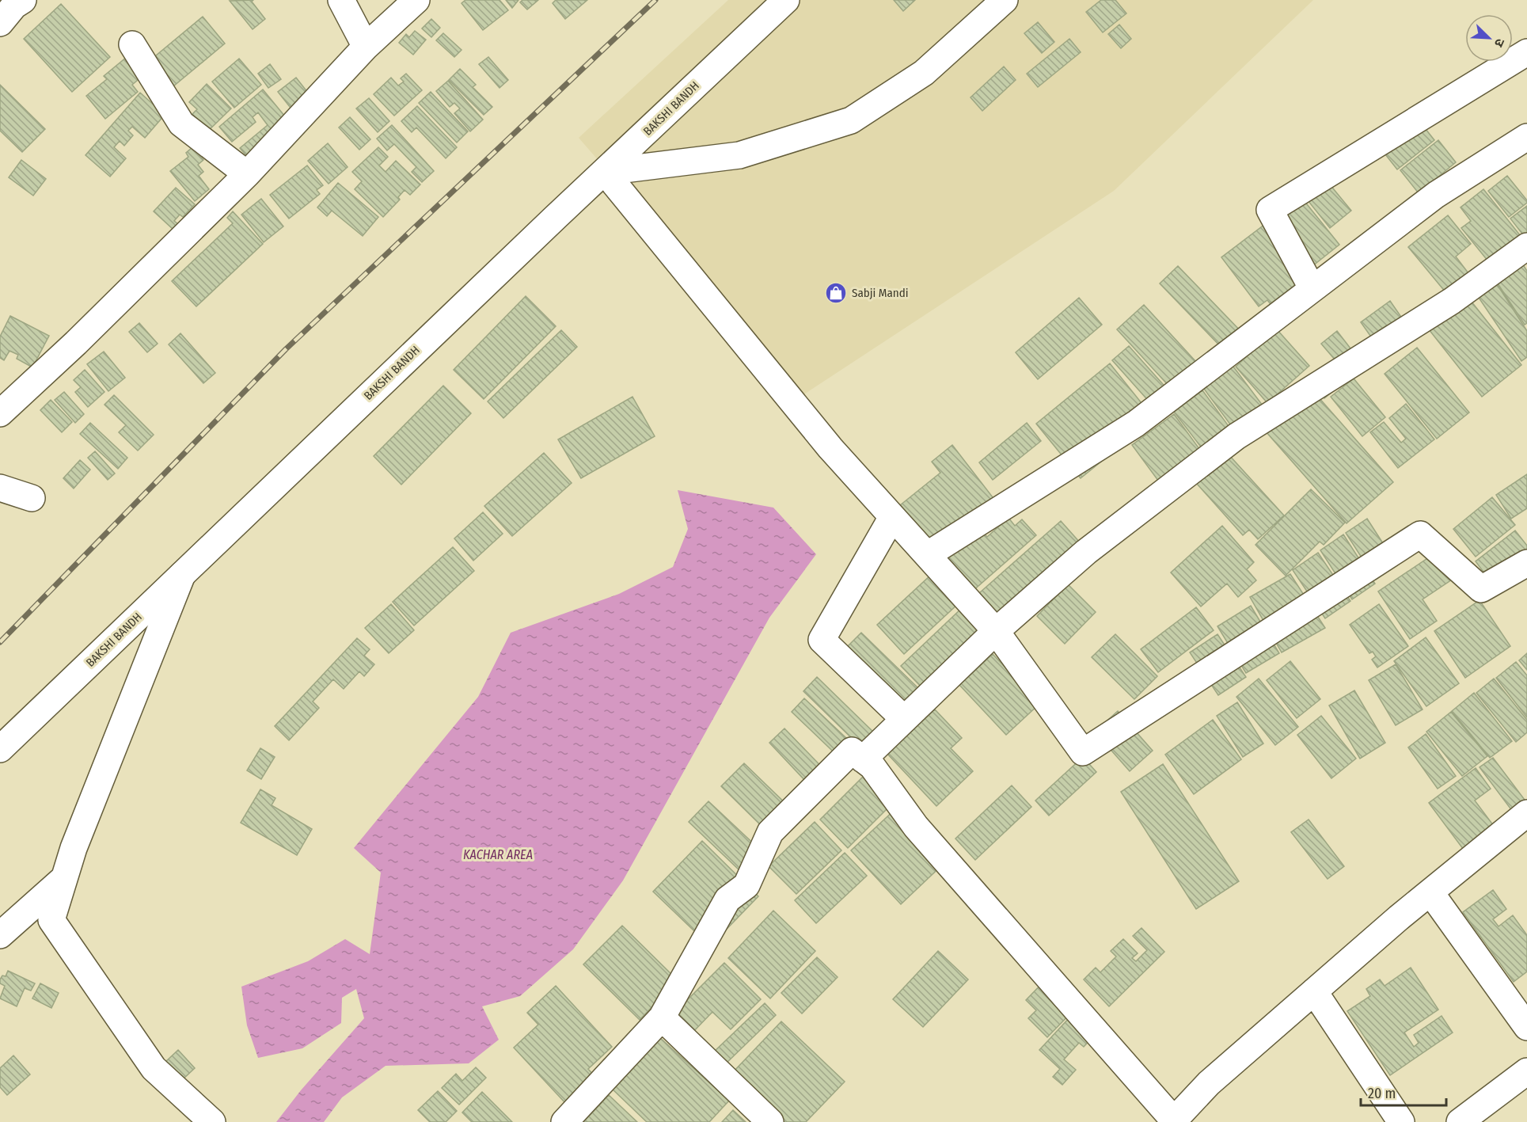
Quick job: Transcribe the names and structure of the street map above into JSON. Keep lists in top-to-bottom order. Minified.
{"streets":{"street":["BAKSHI BANDH"]},"water":["KACHAR AREA"],"places":{"shop":["Sabji Mandi"]},"scale_bar":"20 m","north":"bottom right"}
